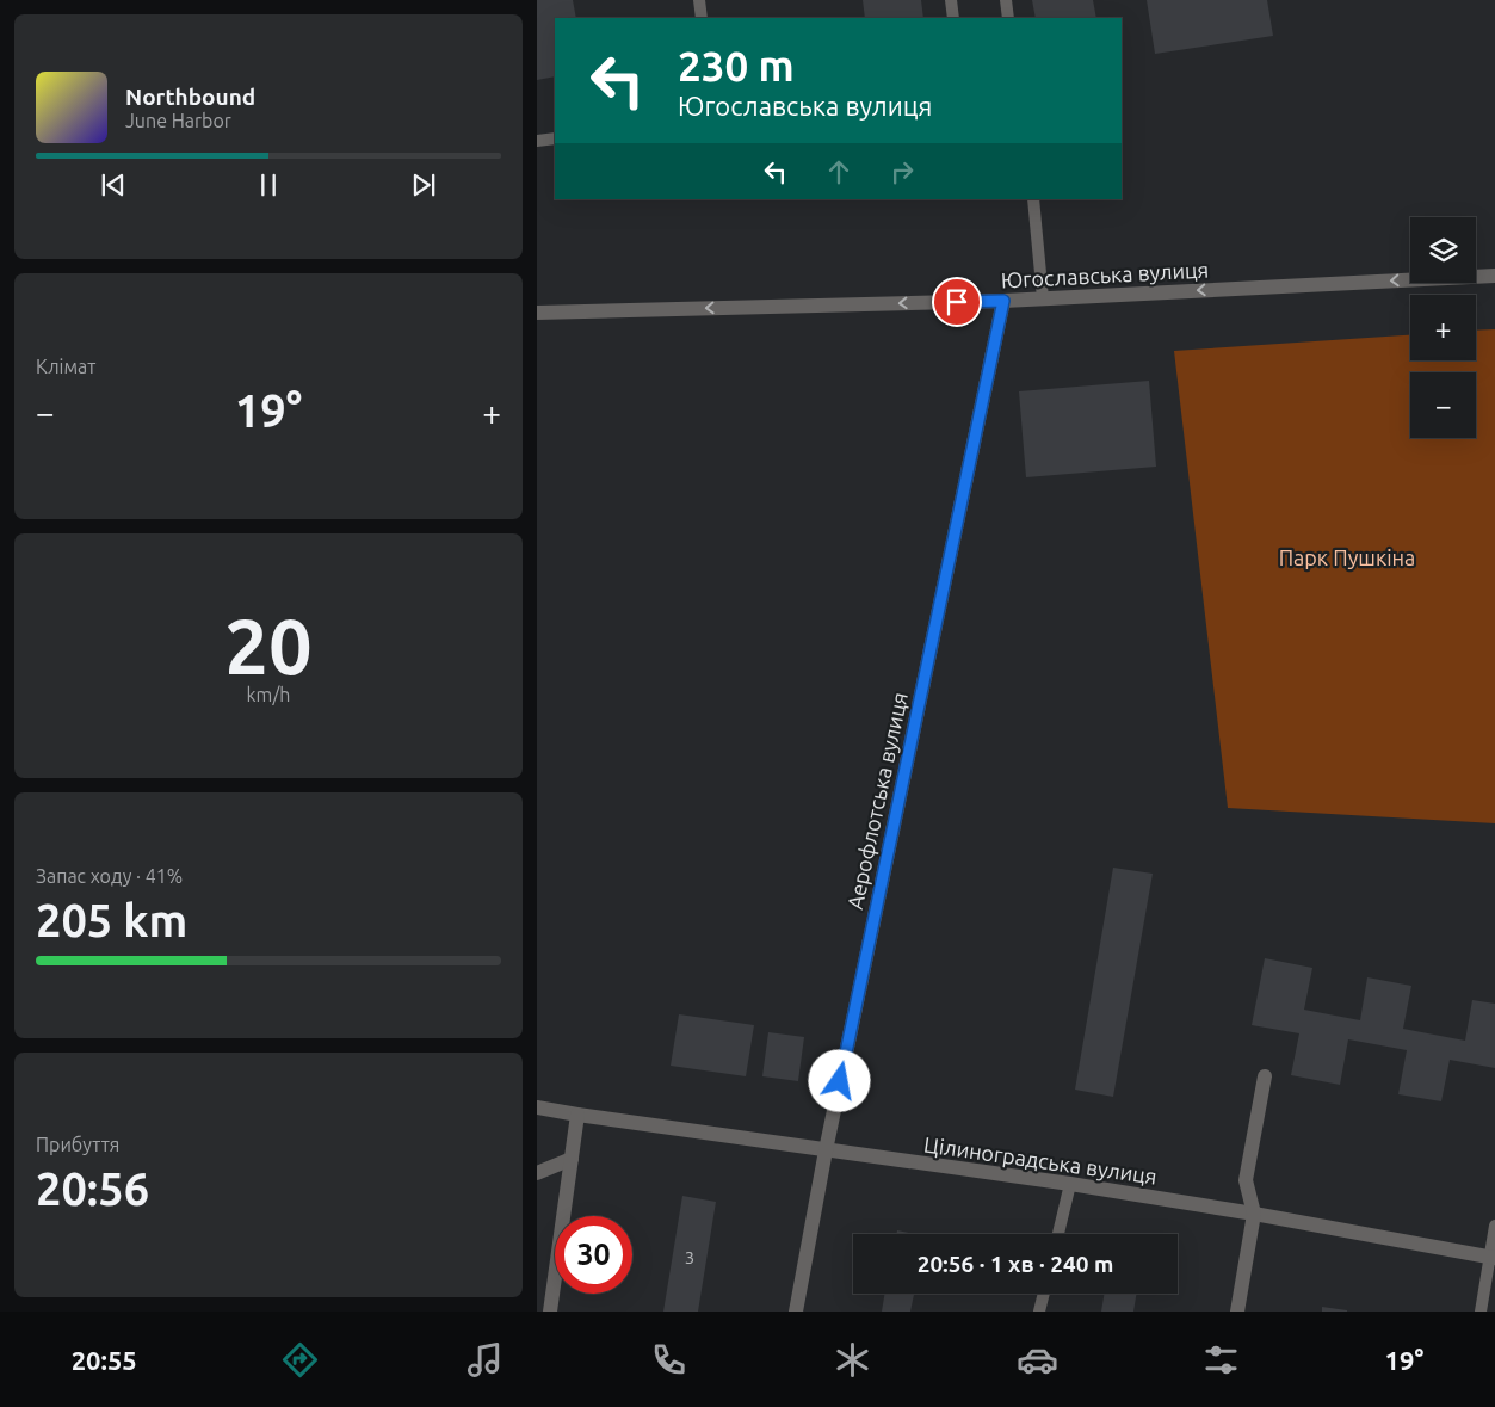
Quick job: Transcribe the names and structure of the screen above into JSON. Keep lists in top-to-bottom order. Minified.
{"streets":{"street":["Югославська вулиця","Аерофлотська вулиця","Цілиноградська вулиця"]},"crossings":[["Югославська вулиця","Аерофлотська вулиця"],["Аерофлотська вулиця","Цілиноградська вулиця"]],"one_way":["Югославська вулиця"],"parks":["Парк Пушкіна"],"house_numbers":["3"],"page":{"turn":["230 m","Югославська вулиця"],"song":["Northbound","June Harbor"],"map_buttons":["+","−"],"tile":["Клімат",["20","km/h"],["Запас ходу · 41%","205 km"],["Прибуття","20:56"]],"heat":["−","19°","+"],"limit":"30","trip":"20:56 · 1 хв · 240 m","tabs":["20:55","19°"]}}
